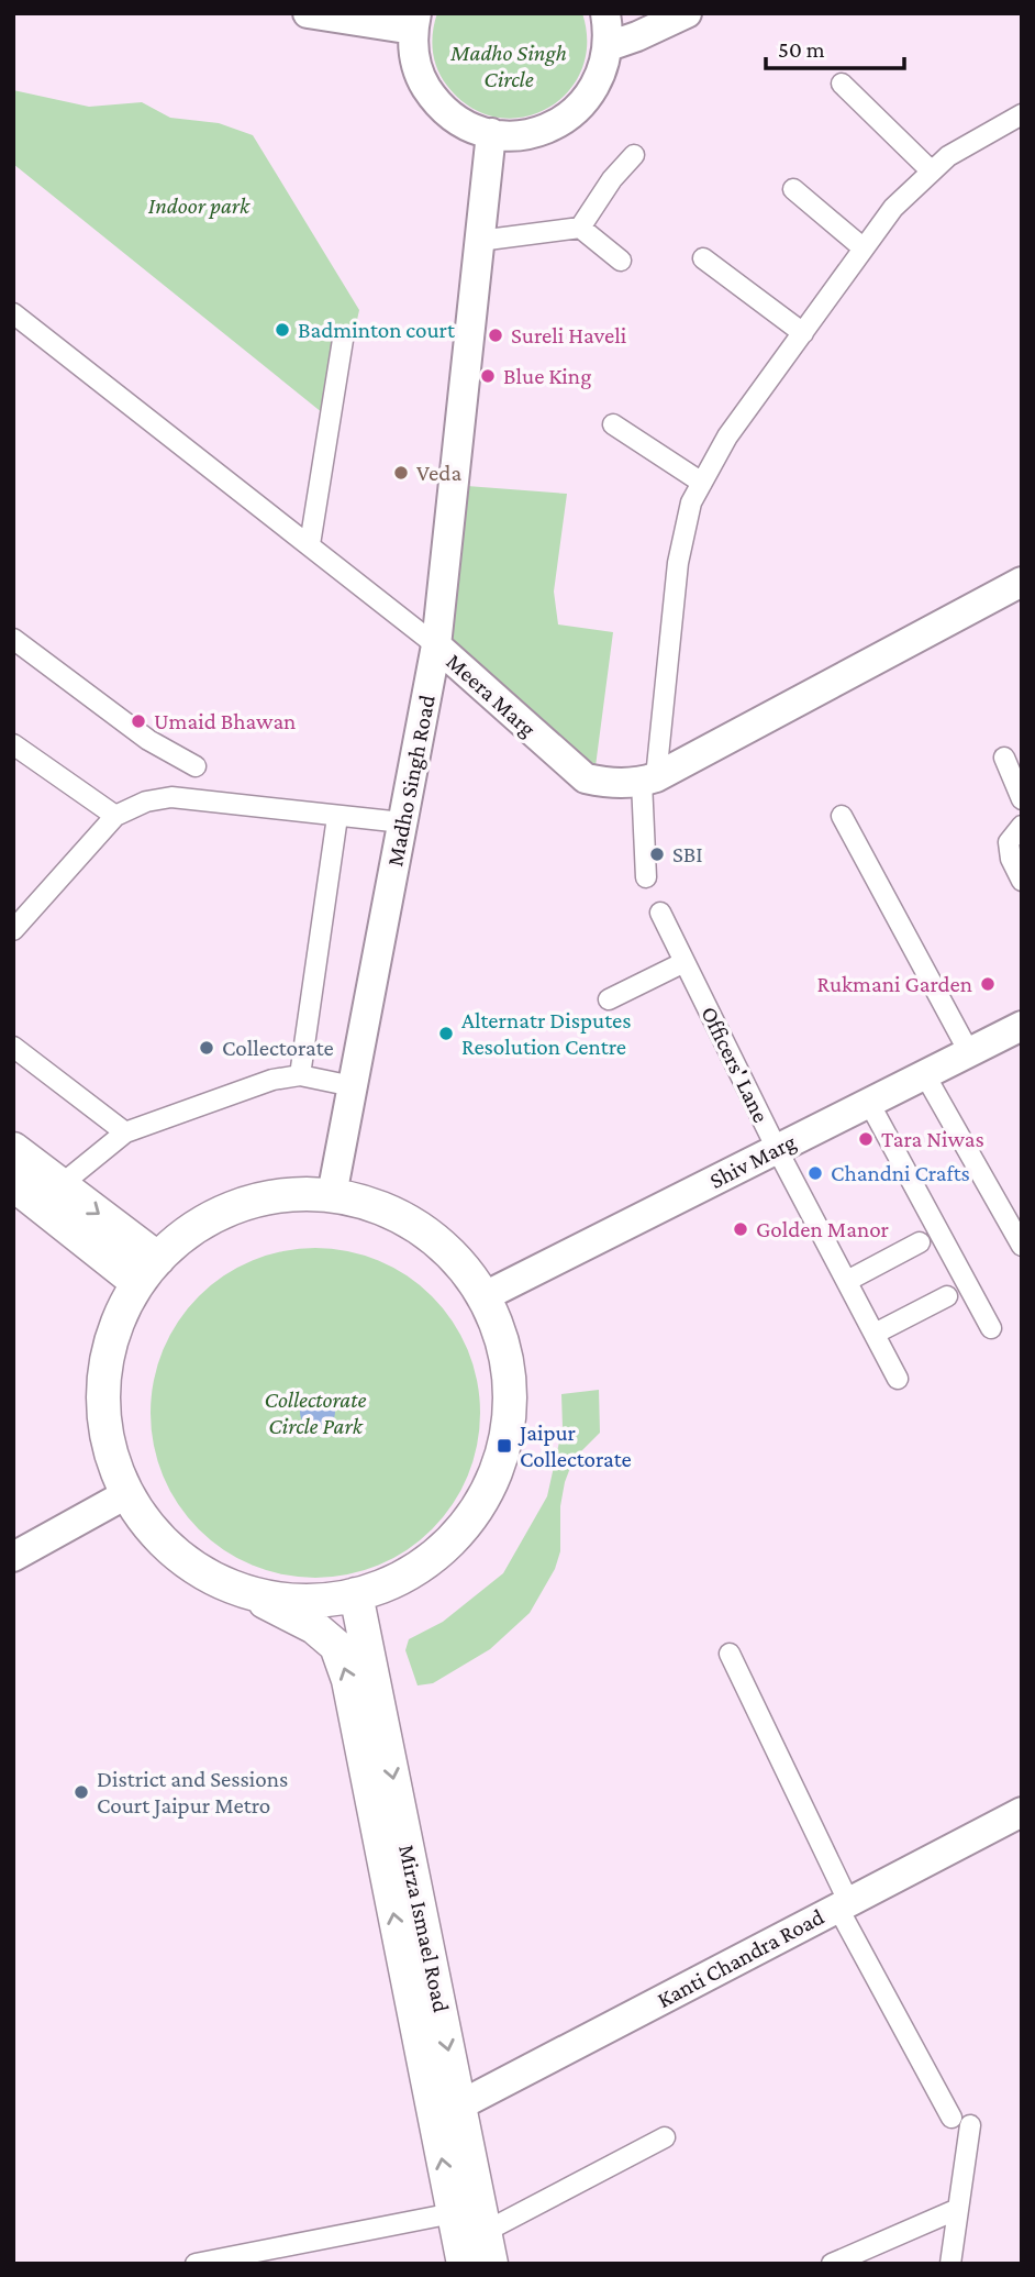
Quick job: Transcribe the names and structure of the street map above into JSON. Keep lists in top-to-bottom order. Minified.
{"streets":{"main road":["Mirza Ismael Road"],"street":["Meera Marg","Madho Singh Road","Officers' Lane","Shiv Marg","Kanti Chandra Road"]},"crossings":[["Meera Marg","Madho Singh Road"],["Officers' Lane","Shiv Marg"],["Mirza Ismael Road","Kanti Chandra Road"]],"parks":["Madho Singh Circle","Indoor park","Collectorate Circle Park"],"places":{"other":["Badminton court","Sureli Haveli","Blue King","Veda","Umaid Bhawan","SBI","Rukmani Garden","Alternatr Disputes Resolution Centre","Collectorate","Tara Niwas","Chandni Crafts","Golden Manor","District and Sessions Court Jaipur Metro"],"transit":["Jaipur Collectorate"]},"scale_bar":"50 m"}
